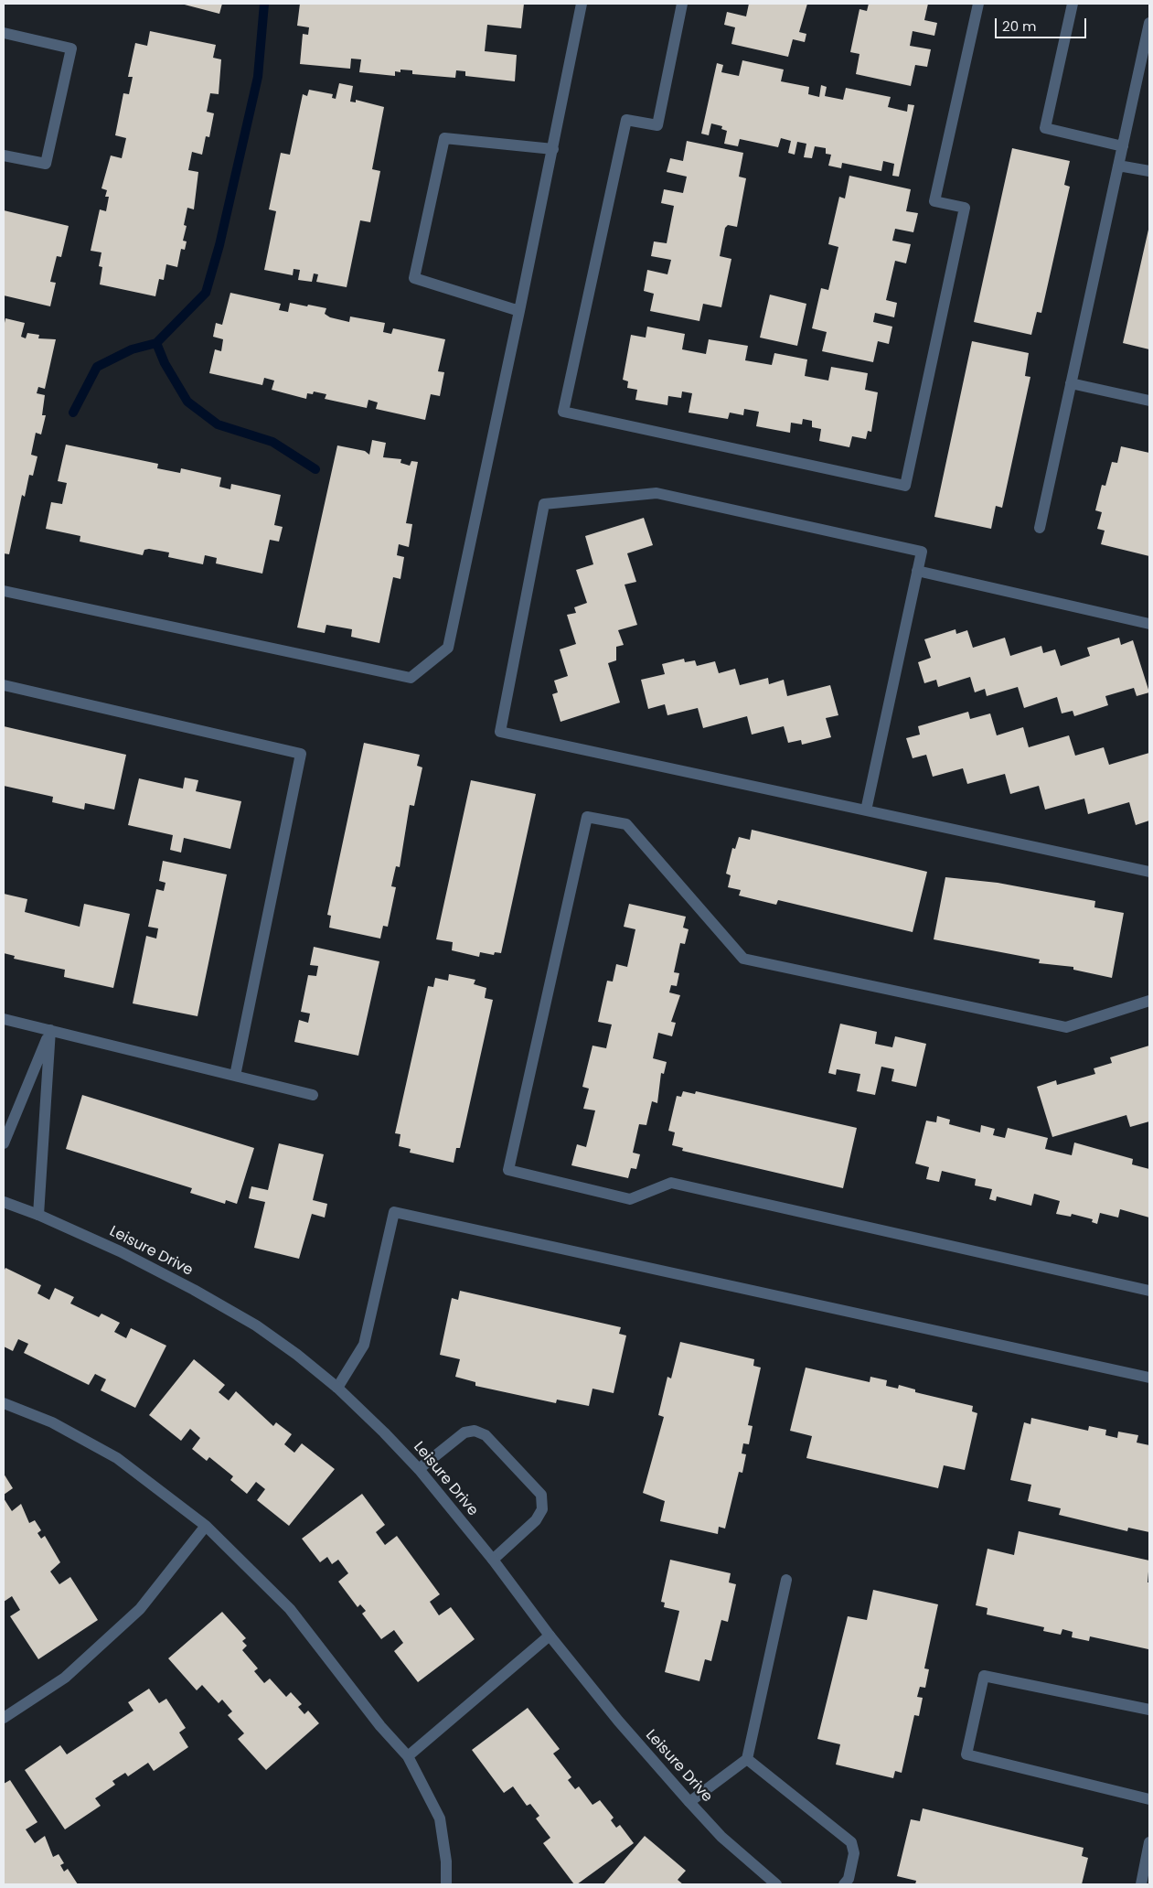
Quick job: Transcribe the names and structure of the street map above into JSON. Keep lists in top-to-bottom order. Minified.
{"streets":{"street":["Leisure Drive"]},"scale_bar":"20 m"}
